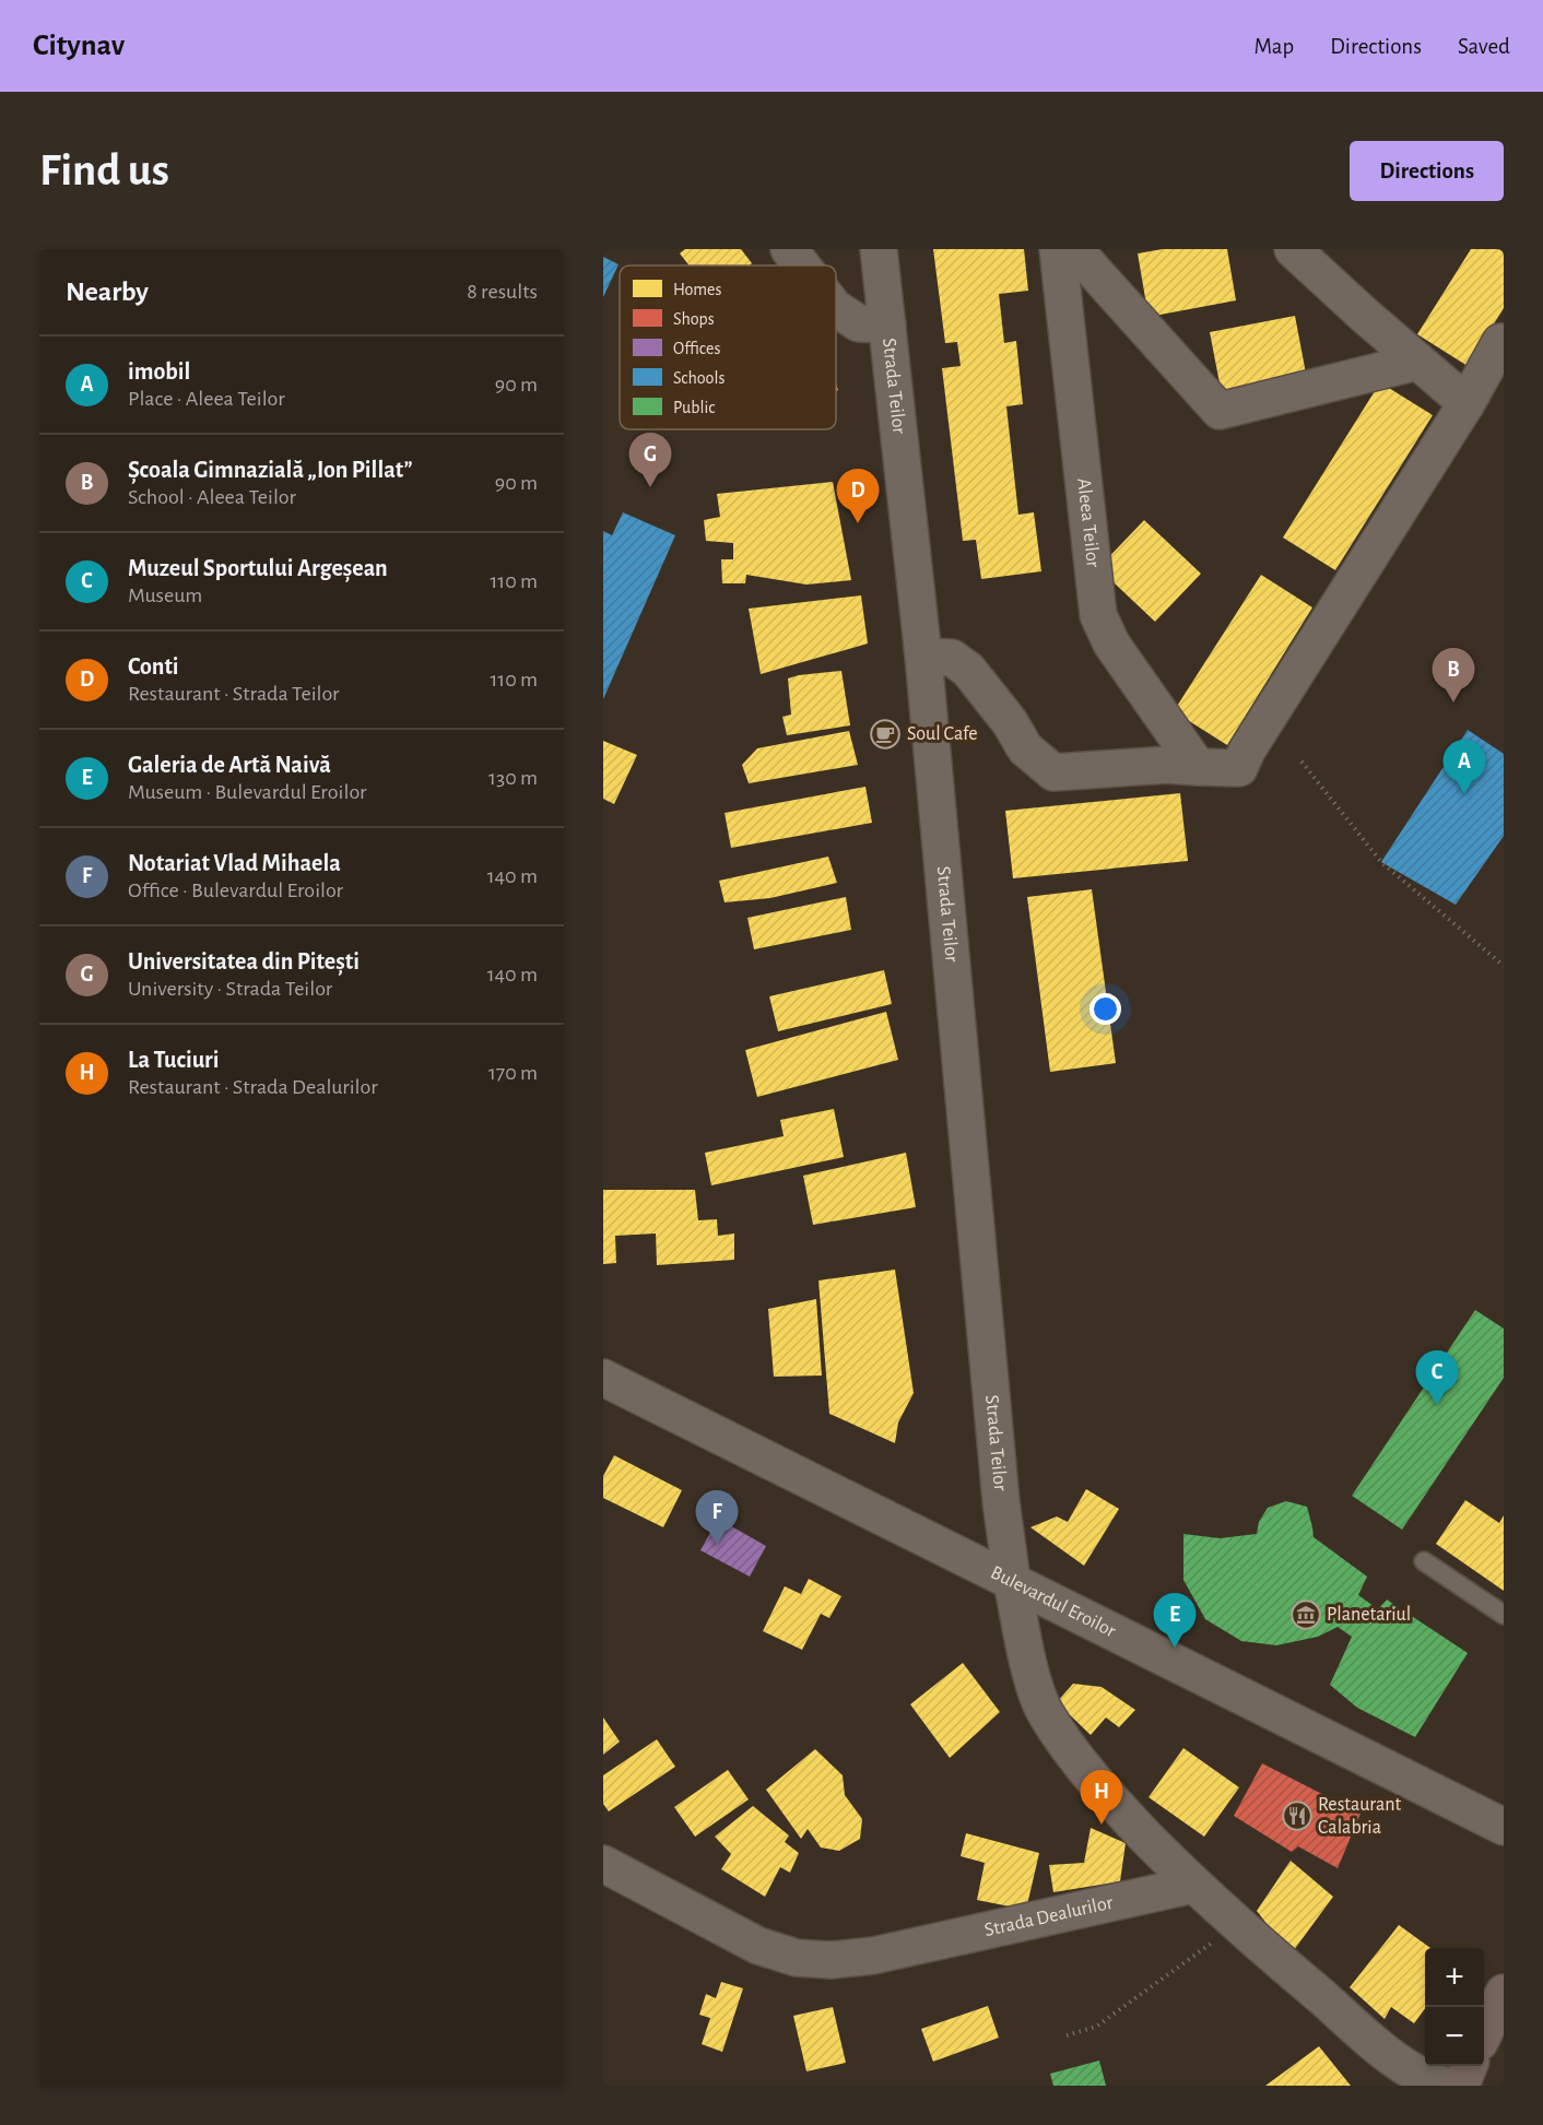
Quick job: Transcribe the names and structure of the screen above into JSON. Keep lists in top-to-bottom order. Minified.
{"streets":{"street":["Strada Teilor","Aleea Teilor","Bulevardul Eroilor","Strada Dealurilor"]},"crossings":[["Strada Teilor","Bulevardul Eroilor"],["Strada Teilor","Strada Dealurilor"]],"places":{"cafe":["Soul Cafe"],"museum":["Planetariul"],"restaurant":["Restaurant Calabria"]},"legend":["Homes","Shops","Offices","Schools","Public"],"page":{"header":"Citynav","nav":["Map","Directions","Saved"],"buttons":"Directions","title":"Find us","heading":["Nearby","8 results"],"list":[{"mark":"A","name":"imobil","note":"Place · Aleea Teilor","value":"90 m"},{"mark":"B","name":"Școala Gimnazială „Ion Pillat”","note":"School · Aleea Teilor","value":"90 m"},{"mark":"C","name":"Muzeul Sportului Argeșean","note":"Museum","value":"110 m"},{"mark":"D","name":"Conti","note":"Restaurant · Strada Teilor","value":"110 m"},{"mark":"E","name":"Galeria de Artă Naivă","note":"Museum · Bulevardul Eroilor","value":"130 m"},{"mark":"F","name":"Notariat Vlad Mihaela","note":"Office · Bulevardul Eroilor","value":"140 m"},{"mark":"G","name":"Universitatea din Pitești","note":"University · Strada Teilor","value":"140 m"},{"mark":"H","name":"La Tuciuri","note":"Restaurant · Strada Dealurilor","value":"170 m"}],"pins":["G","D","B","A","C","F","E","H"],"map_buttons":["+","−"]}}
